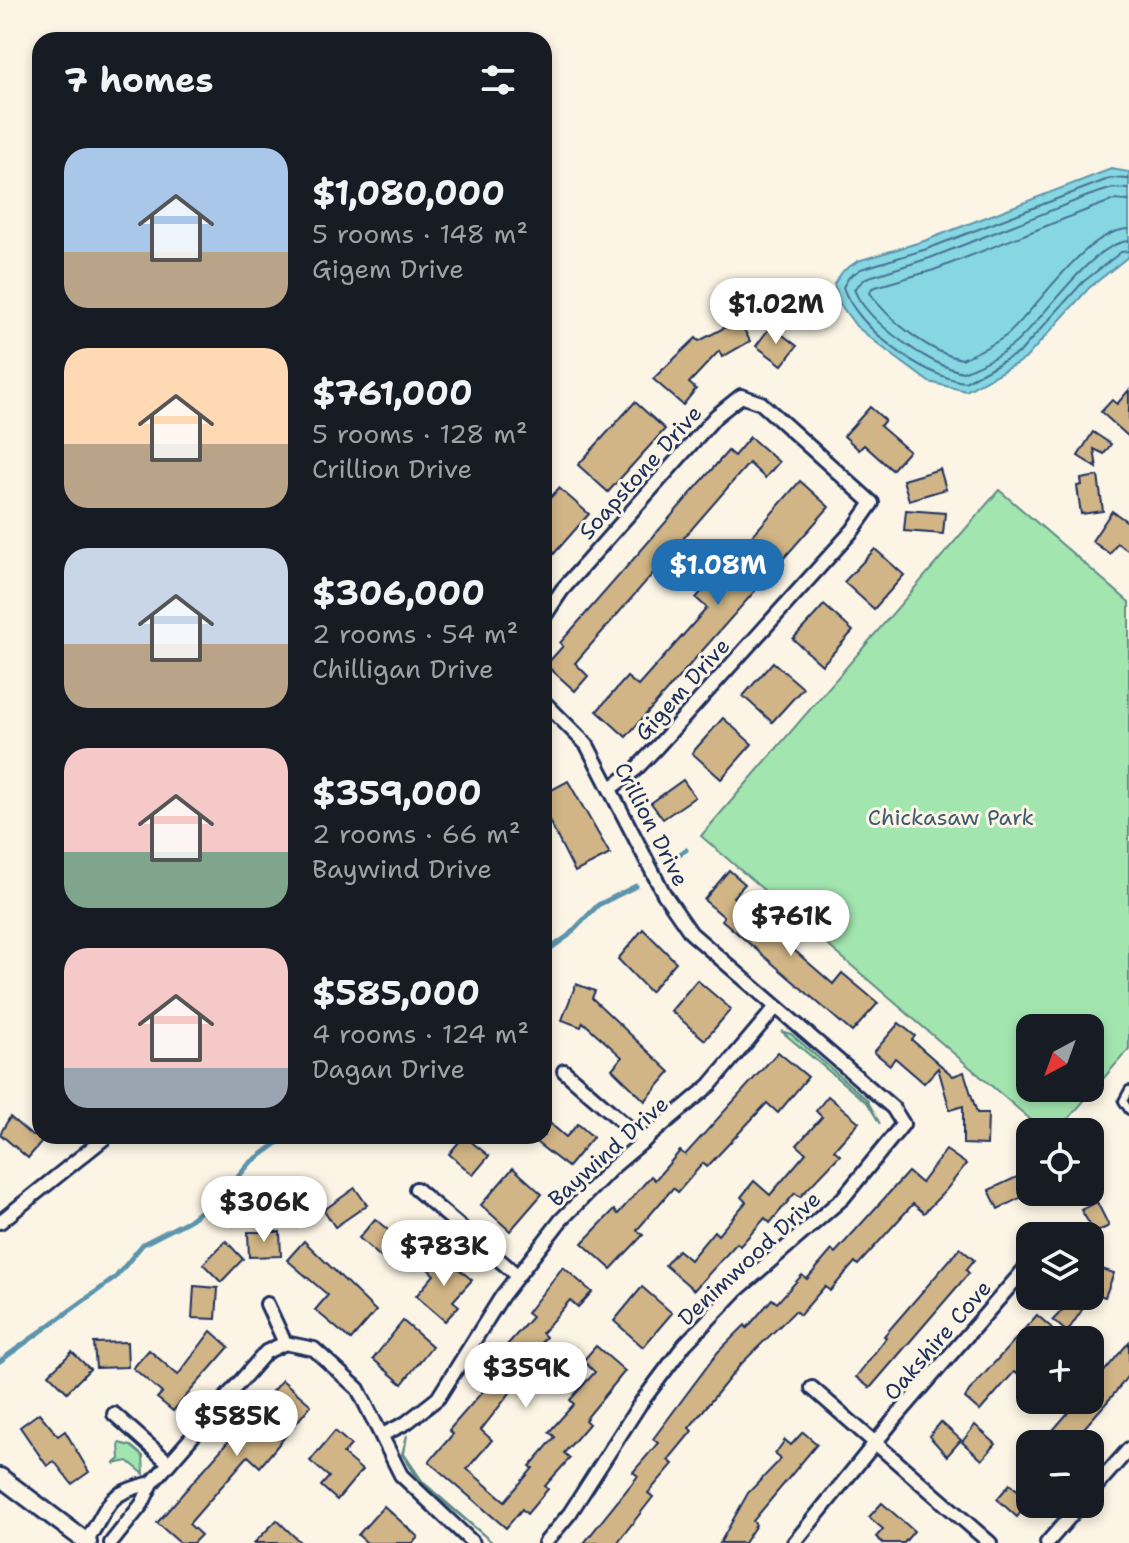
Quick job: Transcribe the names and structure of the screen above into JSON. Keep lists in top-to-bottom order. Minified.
{"streets":{"street":["Soapstone Drive","Gigem Drive","Crillion Drive","Baywind Drive","Denimwood Drive","Oakshire Cove"]},"crossings":[["Soapstone Drive","Gigem Drive"],["Gigem Drive","Crillion Drive"],["Crillion Drive","Baywind Drive"],["Crillion Drive","Denimwood Drive"]],"parks":["Chickasaw Park"],"north":"bottom left","page":{"heading":"7 homes","list":[{"name":"$1,080,000","note":"5 rooms · 148 m² · Gigem Drive"},{"name":"$761,000","note":"5 rooms · 128 m² · Crillion Drive"},{"name":"$306,000","note":"2 rooms · 54 m² · Chilligan Drive"},{"name":"$359,000","note":"2 rooms · 66 m² · Baywind Drive"},{"name":"$585,000","note":"4 rooms · 124 m² · Dagan Drive"}],"price":["$1.02M","$1.08M","$761K","$306K","$783K","$359K","$585K"],"map_buttons":["+","−"]}}
